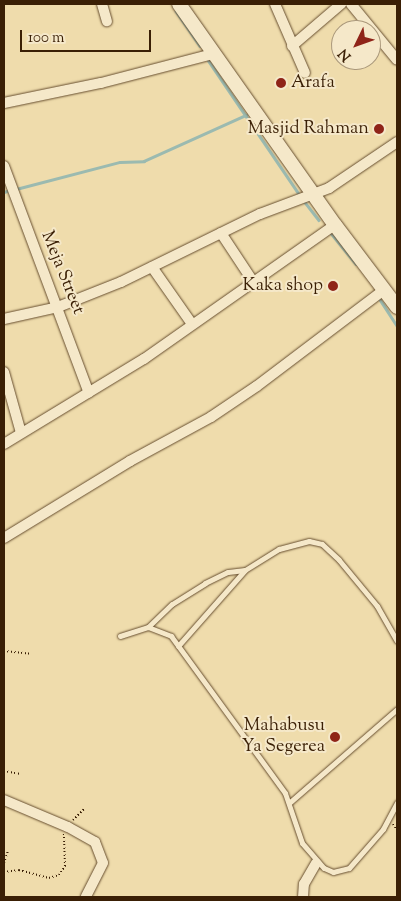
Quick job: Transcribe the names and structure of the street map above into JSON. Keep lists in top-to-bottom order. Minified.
{"streets":{"street":["Meja Street"]},"places":["Arafa","Masjid Rahman","Kaka shop","Mahabusu Ya Segerea"],"scale_bar":"100 m","north":"bottom left"}
